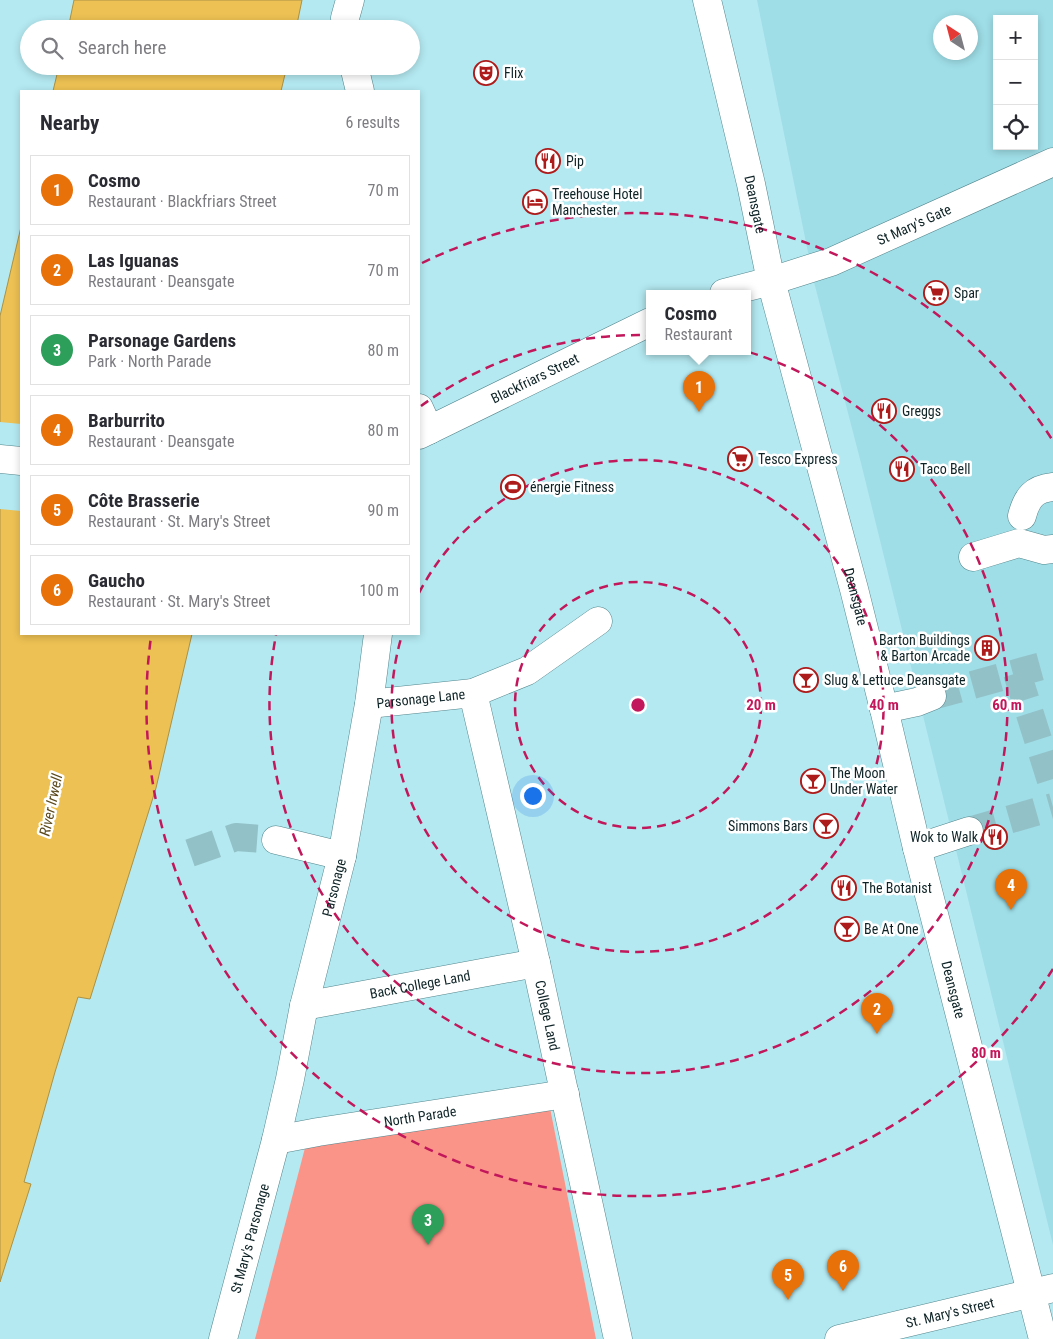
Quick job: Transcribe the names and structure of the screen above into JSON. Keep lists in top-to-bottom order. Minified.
{"streets":{"street":["Deansgate","St Mary's Gate","Blackfriars Street","Parsonage Lane","Parsonage","Back College Land","College Land","North Parade","St Mary's Parsonage","St. Mary's Street"]},"crossings":[["Deansgate","St Mary's Gate"],["Deansgate","St. Mary's Street"],["Parsonage Lane","Parsonage"],["Parsonage Lane","College Land"],["Parsonage","Back College Land"],["Parsonage","North Parade"],["Parsonage","St Mary's Parsonage"],["Back College Land","College Land"],["College Land","North Parade"],["North Parade","St Mary's Parsonage"]],"water":["River Irwell"],"places":{"theatre":["Flix"],"restaurant":["Pip","Greggs","Taco Bell","Wok to Walk","The Botanist"],"hotel":["Treehouse Hotel Manchester"],"supermarket":["Spar","Tesco Express"],"sports":["énergie Fitness"],"building":["Barton Buildings & Barton Arcade"],"bar":["Slug & Lettuce Deansgate","The Moon Under Water","Simmons Bars","Be At One"]},"north":"top left","page":{"map_buttons":["+","−"],"search":"Search here","heading":["Nearby","6 results"],"list":[{"mark":"1","name":"Cosmo","note":"Restaurant · Blackfriars Street","value":"70 m"},{"mark":"2","name":"Las Iguanas","note":"Restaurant · Deansgate","value":"70 m"},{"mark":"3","name":"Parsonage Gardens","note":"Park · North Parade","value":"80 m"},{"mark":"4","name":"Barburrito","note":"Restaurant · Deansgate","value":"80 m"},{"mark":"5","name":"Côte Brasserie","note":"Restaurant · St. Mary's Street","value":"90 m"},{"mark":"6","name":"Gaucho","note":"Restaurant · St. Mary's Street","value":"100 m"}],"popup":["Cosmo","Restaurant"],"pins":["1","4","2","3","6","5"]},"rings":["20 m","40 m","60 m","80 m"]}
